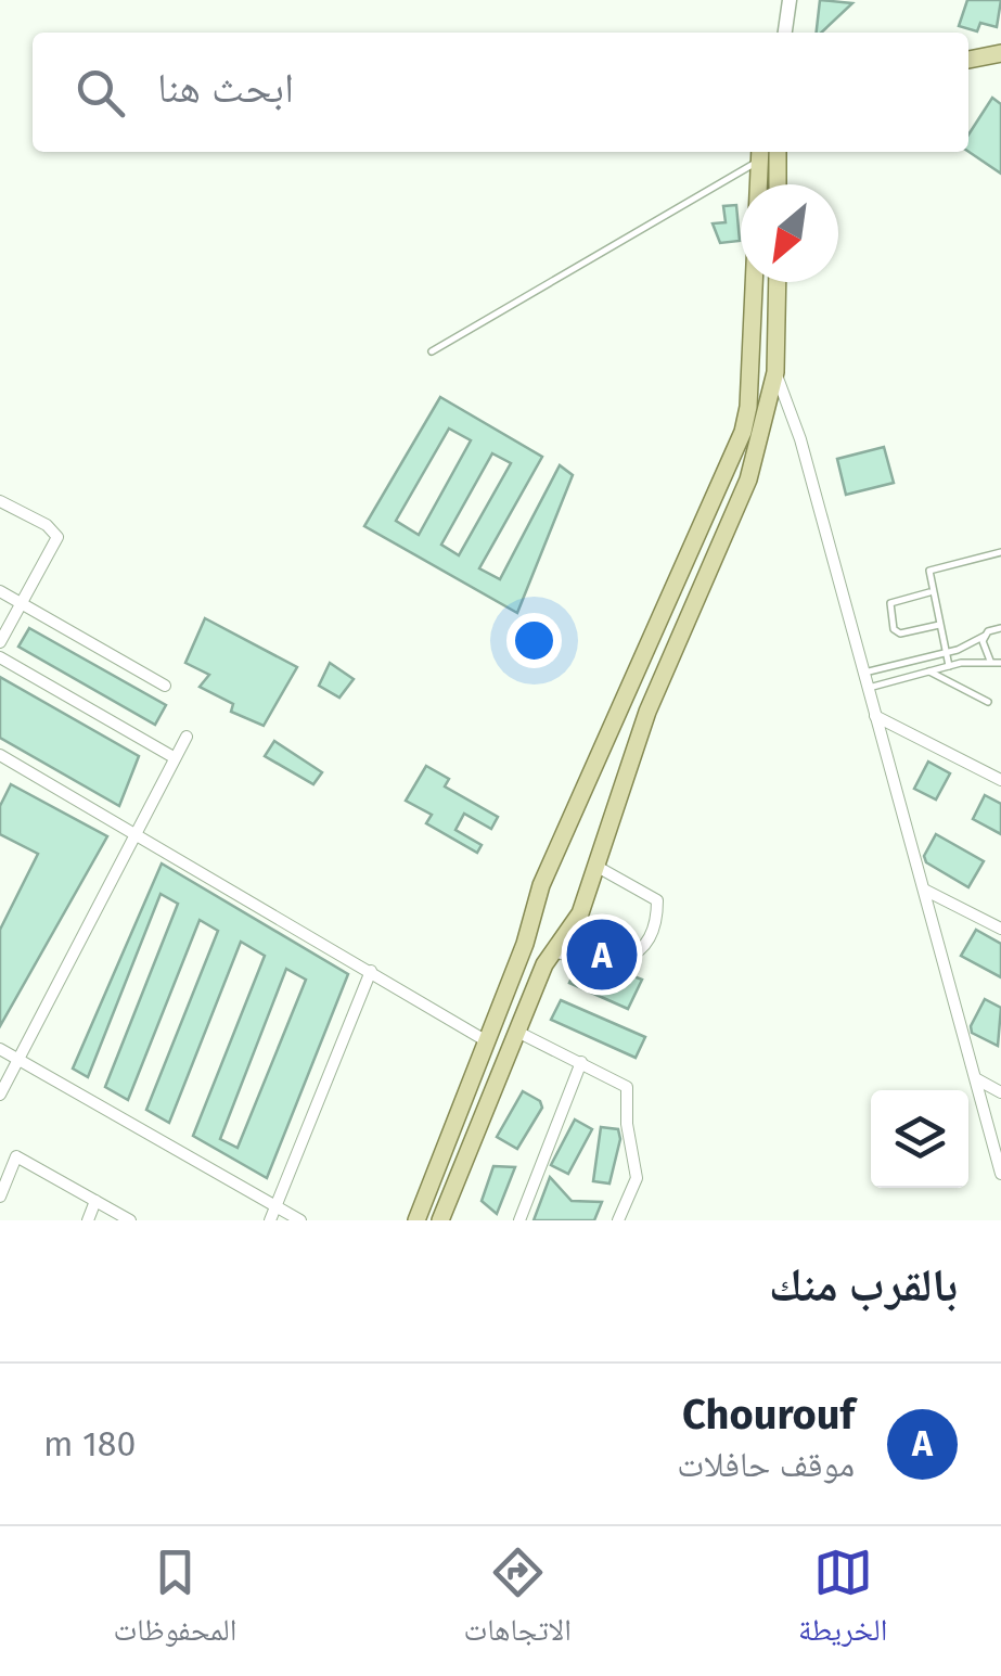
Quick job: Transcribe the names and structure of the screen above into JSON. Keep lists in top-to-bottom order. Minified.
{"north":"bottom left","page":{"search":"ابحث هنا","pins":"A","heading":"بالقرب منك","list":[{"mark":"A","name":"Chourouf","note":"موقف حافلات","value":"180 m"}],"nav":["الخريطة","الاتجاهات","المحفوظات"]}}
